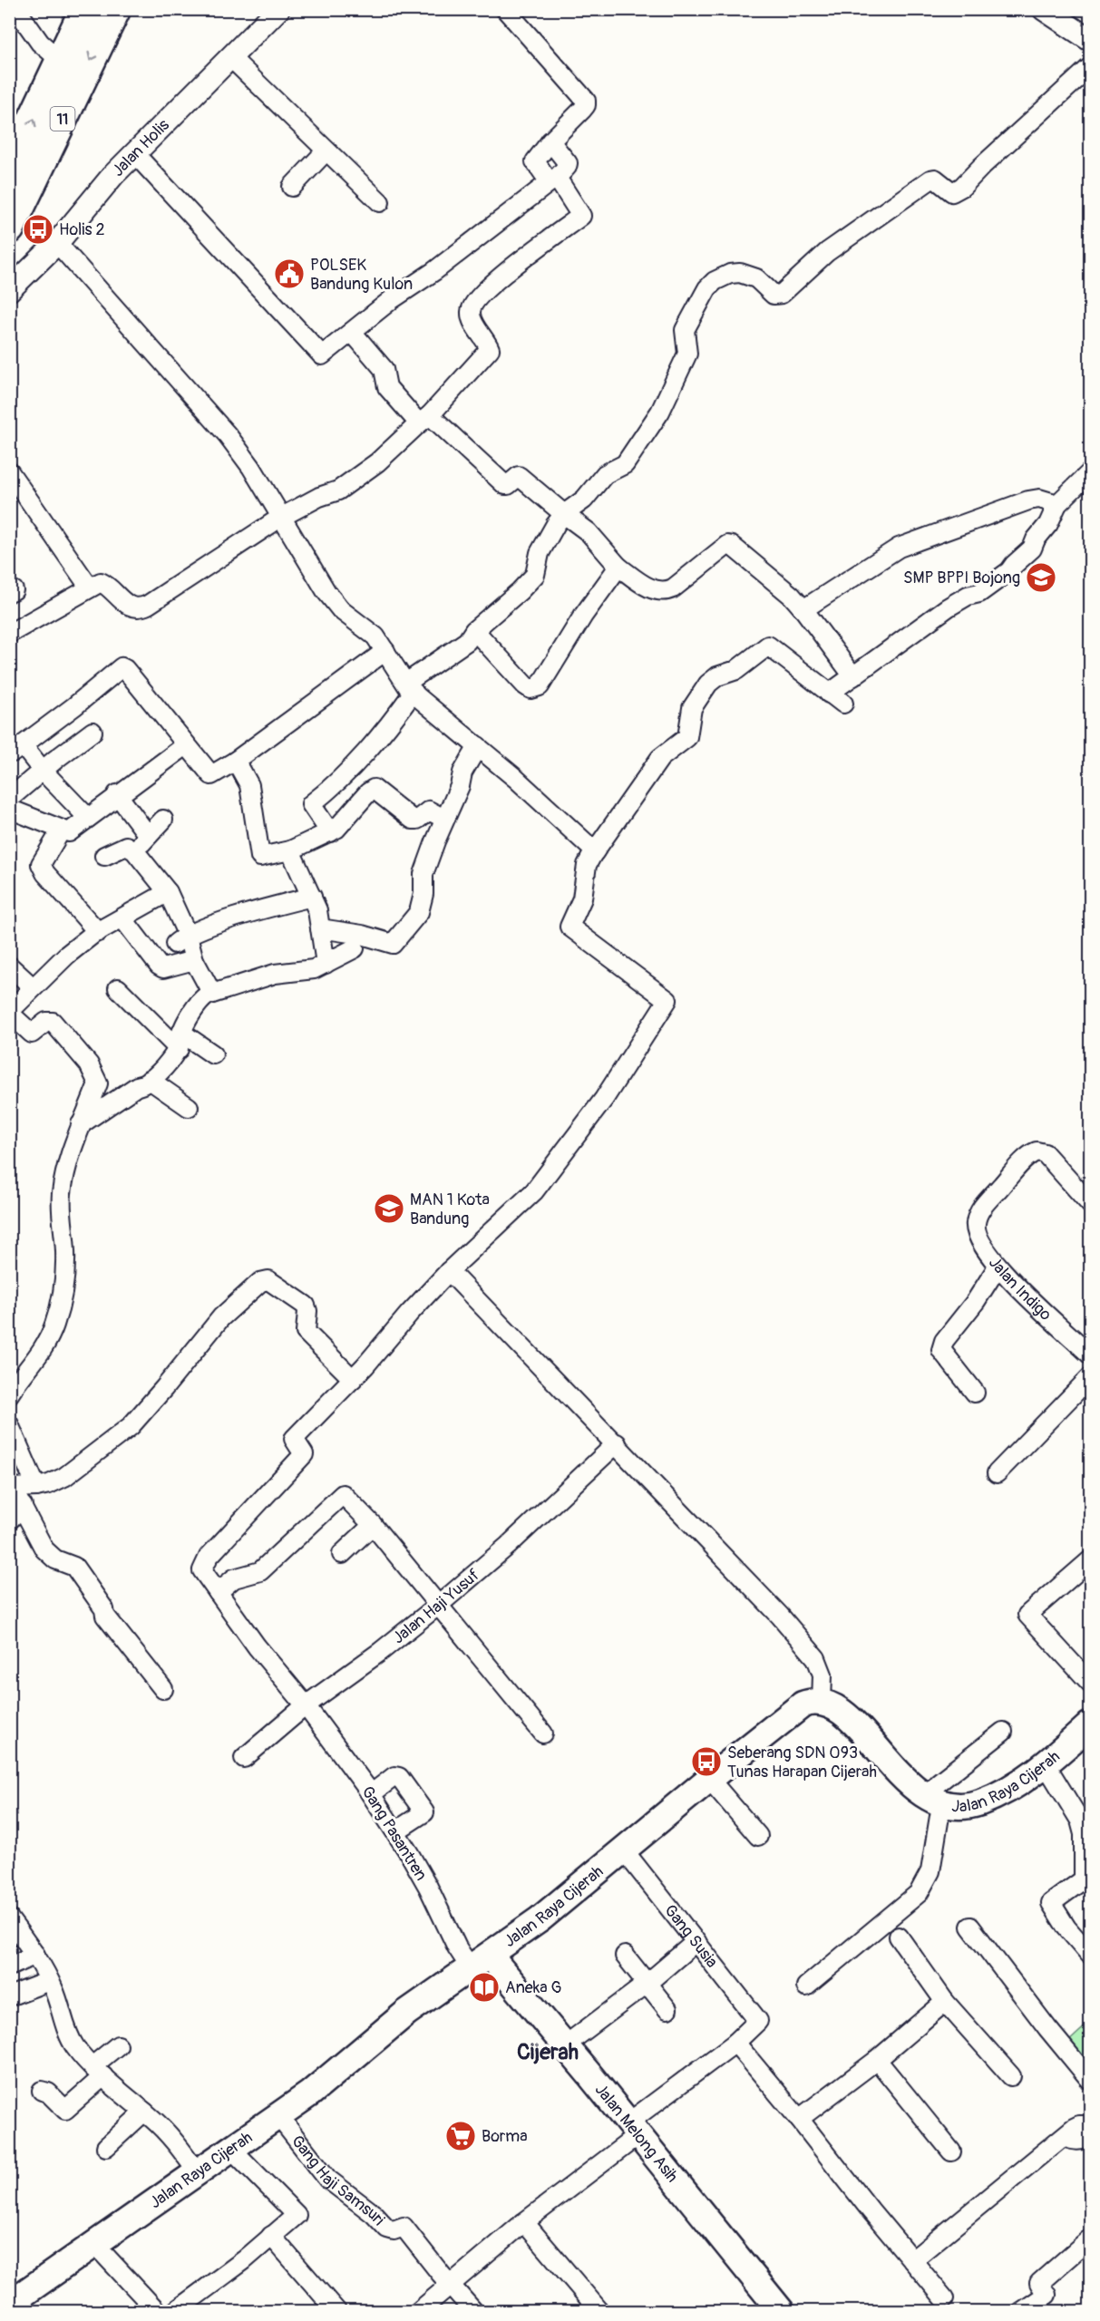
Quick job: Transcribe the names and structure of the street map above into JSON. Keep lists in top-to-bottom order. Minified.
{"streets":{"highway":["11"],"main road":["Jalan Raya Cijerah","Jalan Melong Asih"],"street":["Jalan Holis","Jalan Indigo","Jalan Haji Yusuf","Gang Pasantren","Gang Susia","Gang Haji Samsuri"]},"crossings":[["Jalan Haji Yusuf","Gang Pasantren"],["Jalan Raya Cijerah","Gang Pasantren"],["Jalan Raya Cijerah","Gang Susia"],["Jalan Raya Cijerah","Jalan Melong Asih"],["Jalan Raya Cijerah","Gang Haji Samsuri"],["Gang Pasantren","Jalan Melong Asih"]],"districts":["Cijerah"],"places":{"bus stop":["Holis 2","Seberang SDN 093 Tunas Harapan Cijerah"],"public building":["POLSEK Bandung Kulon"],"school or university":["SMP BPPI Bojong","MAN 1 Kota Bandung"],"library":["Aneka G"],"supermarket":["Borma"]}}
